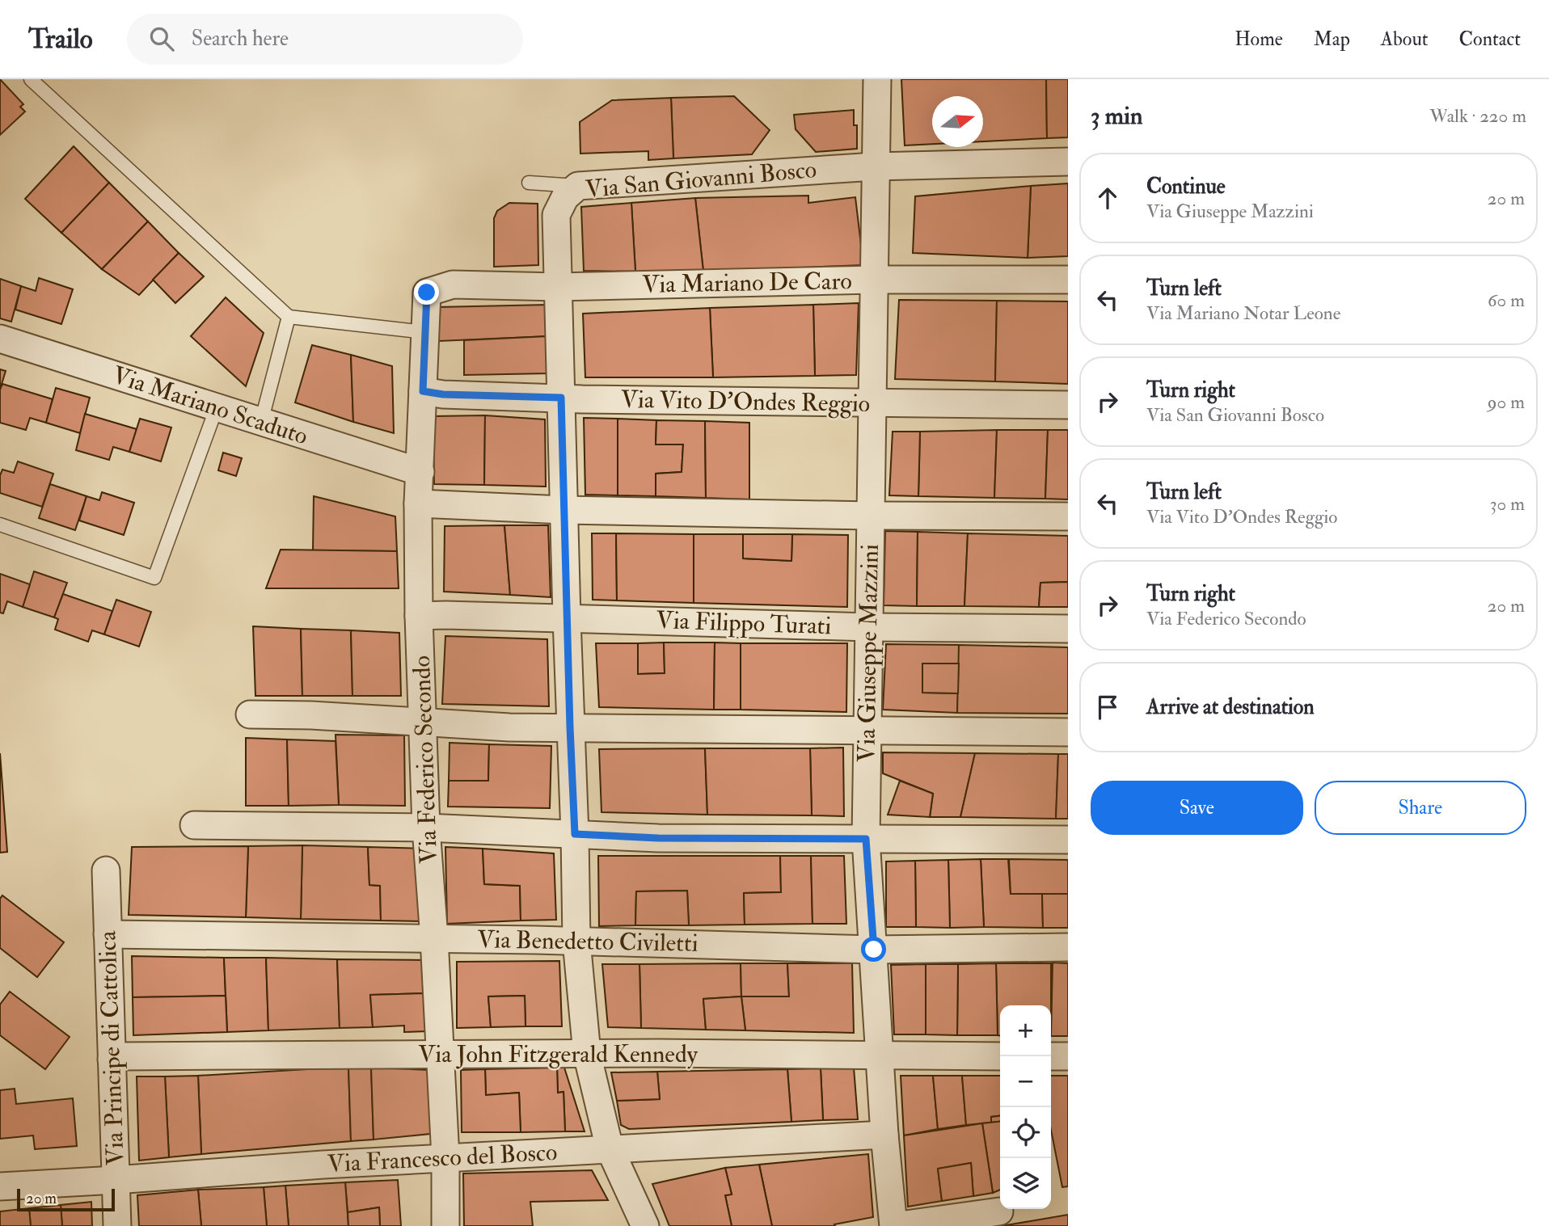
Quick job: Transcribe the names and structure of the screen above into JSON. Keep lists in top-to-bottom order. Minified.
{"streets":{"street":["Via San Giovanni Bosco","Via Mariano De Caro","Via Vito D'Ondes Reggio","Via Mariano Scaduto","Via Filippo Turati","Via Giuseppe Mazzini","Via Federico Secondo","Via Benedetto Civiletti","Via Principe di Cattolica","Via John Fitzgerald Kennedy","Via Francesco del Bosco"]},"crossings":[["Via San Giovanni Bosco","Via Mariano De Caro"],["Via San Giovanni Bosco","Via Vito D'Ondes Reggio"],["Via San Giovanni Bosco","Via Filippo Turati"],["Via San Giovanni Bosco","Via Giuseppe Mazzini"],["Via San Giovanni Bosco","Via Benedetto Civiletti"],["Via San Giovanni Bosco","Via John Fitzgerald Kennedy"],["Via San Giovanni Bosco","Via Francesco del Bosco"],["Via Mariano De Caro","Via Giuseppe Mazzini"],["Via Mariano De Caro","Via Federico Secondo"],["Via Vito D'Ondes Reggio","Via Giuseppe Mazzini"],["Via Vito D'Ondes Reggio","Via Federico Secondo"],["Via Mariano Scaduto","Via Federico Secondo"],["Via Filippo Turati","Via Giuseppe Mazzini"],["Via Filippo Turati","Via Federico Secondo"],["Via Giuseppe Mazzini","Via Benedetto Civiletti"],["Via Giuseppe Mazzini","Via John Fitzgerald Kennedy"],["Via Giuseppe Mazzini","Via Francesco del Bosco"],["Via Federico Secondo","Via Benedetto Civiletti"],["Via Federico Secondo","Via John Fitzgerald Kennedy"],["Via Federico Secondo","Via Francesco del Bosco"],["Via Benedetto Civiletti","Via Principe di Cattolica"],["Via Principe di Cattolica","Via John Fitzgerald Kennedy"],["Via Principe di Cattolica","Via Francesco del Bosco"]],"scale_bar":"20 m","north":"right","page":{"header":"Trailo","search":"Search here","nav":["Home","Map","About","Contact"],"heading":["3 min","Walk · 220 m"],"list":[["Continue","Via Giuseppe Mazzini","20 m"],["Turn left","Via Mariano Notar Leone","60 m"],["Turn right","Via San Giovanni Bosco","90 m"],["Turn left","Via Vito D'Ondes Reggio","30 m"],["Turn right","Via Federico Secondo","20 m"],"Arrive at destination"],"buttons":["Save","Share"],"map_buttons":["+","−"],"scale":"20 m"}}
